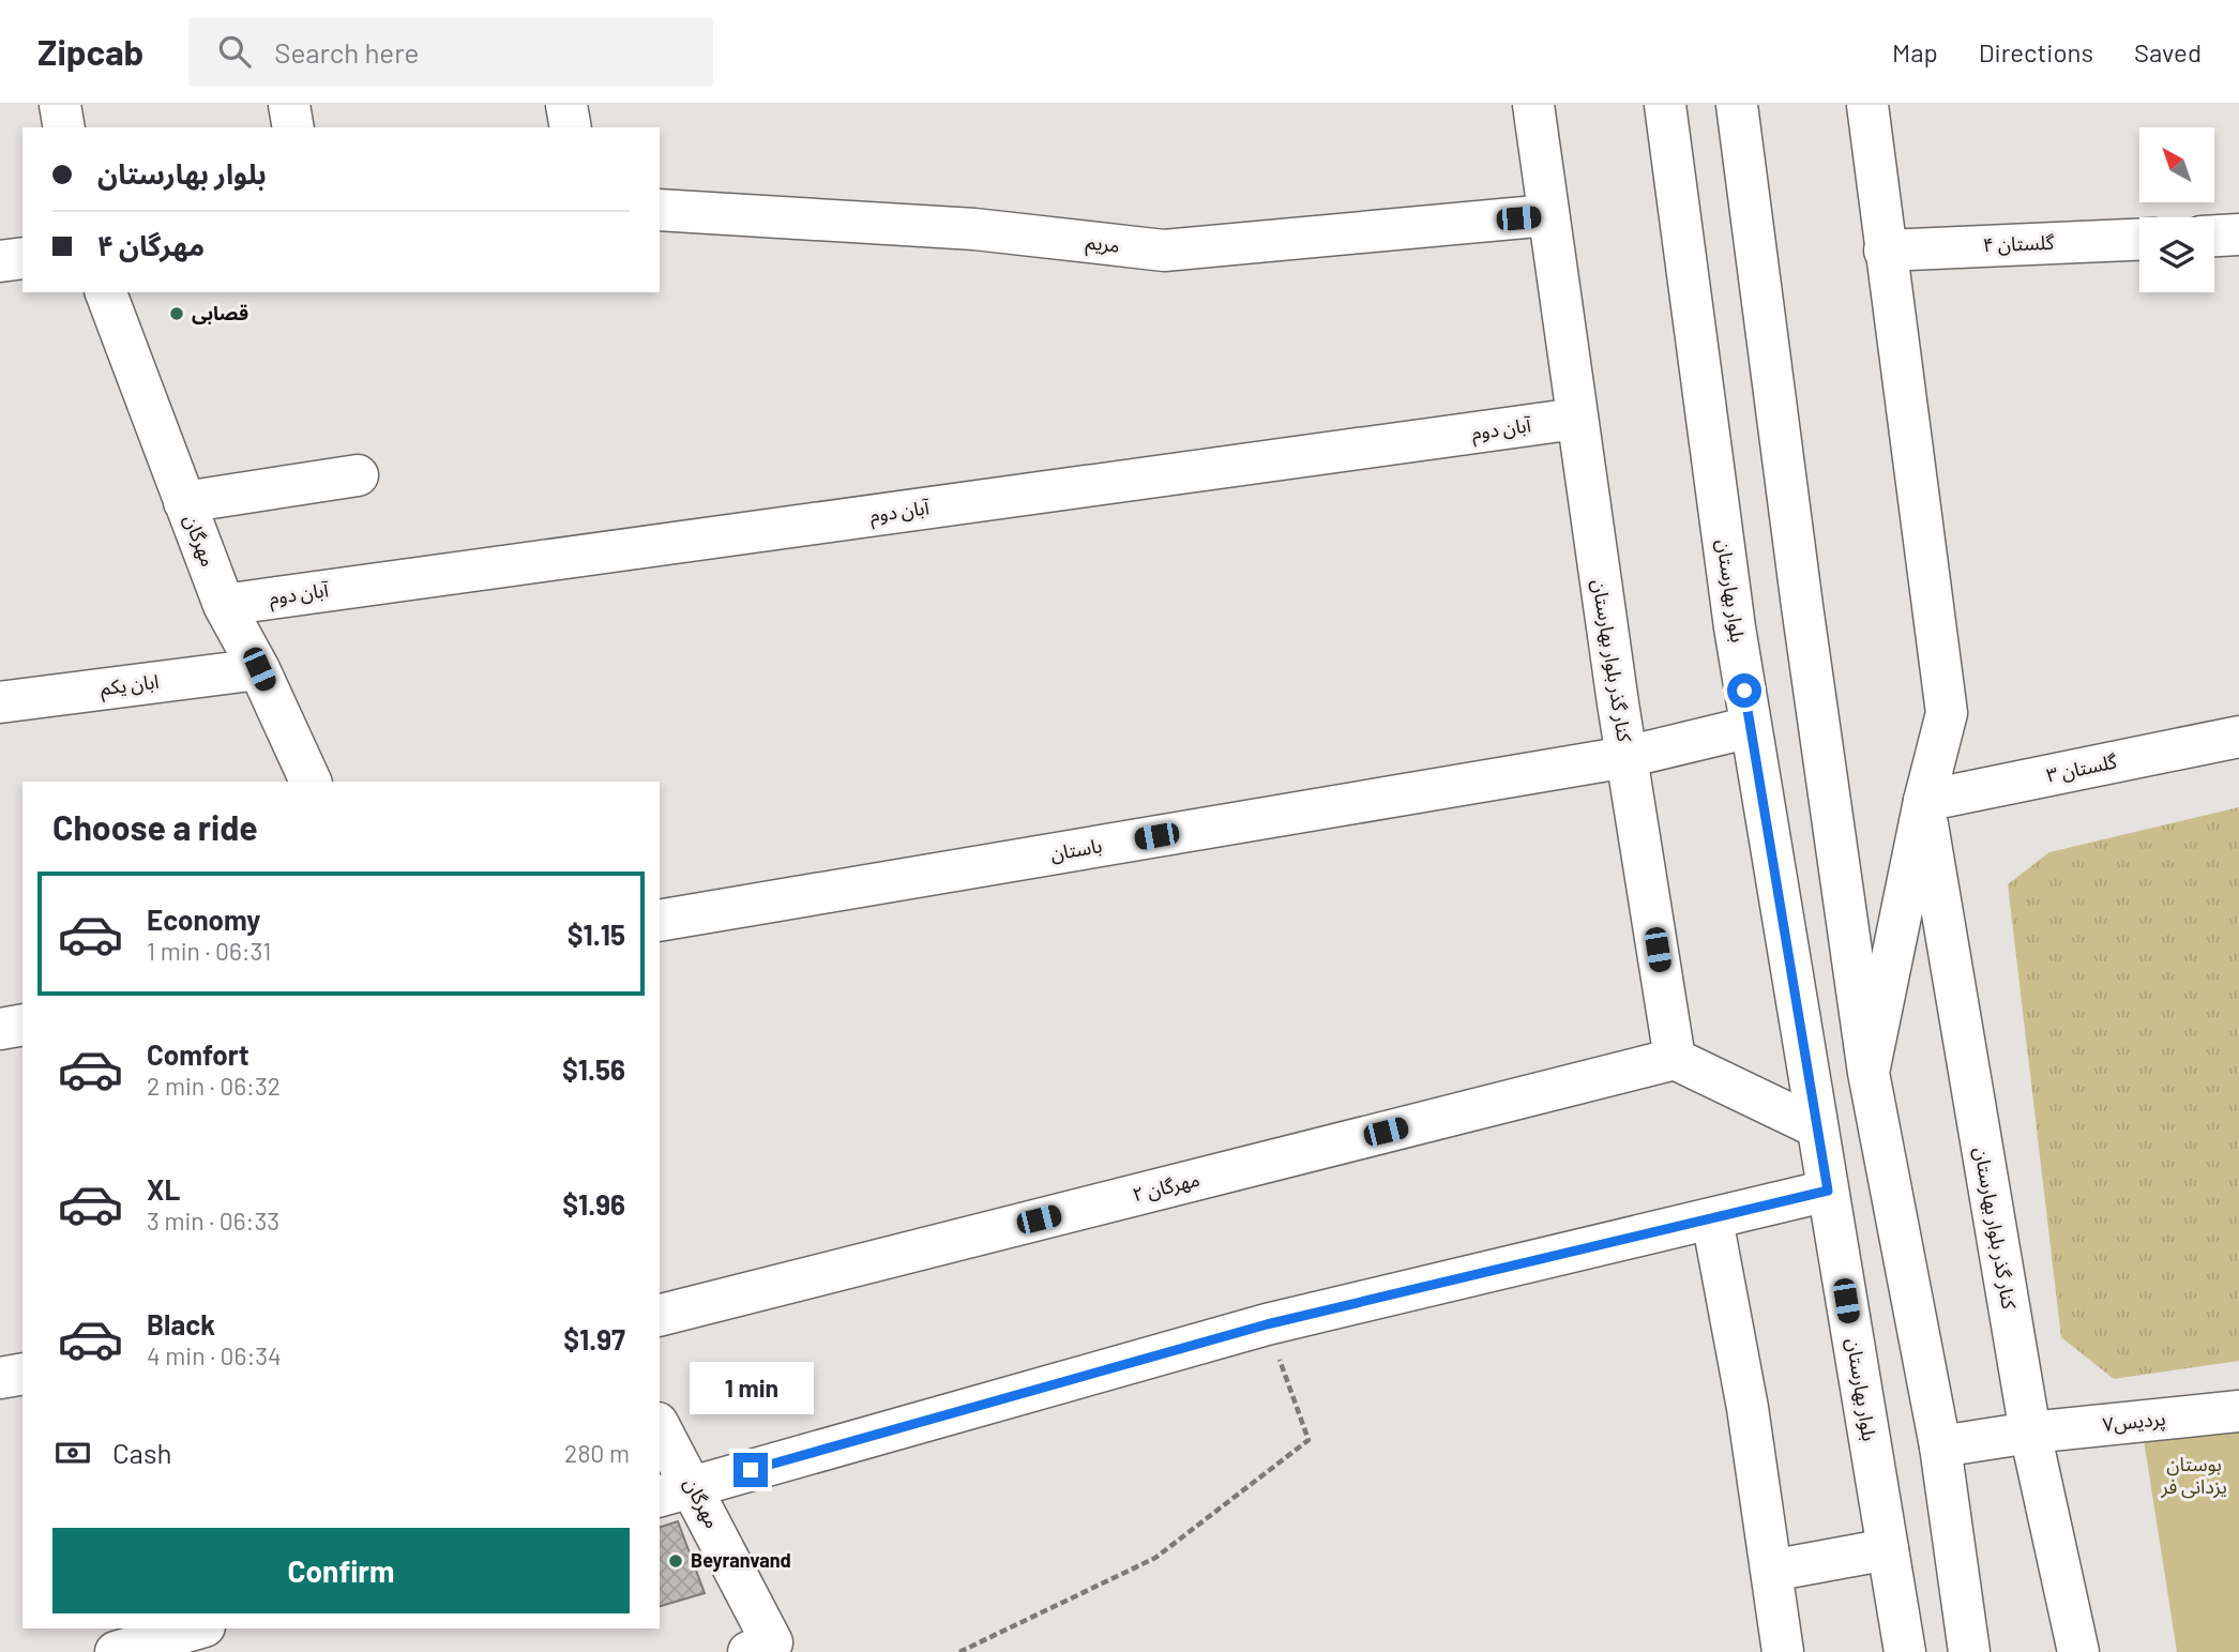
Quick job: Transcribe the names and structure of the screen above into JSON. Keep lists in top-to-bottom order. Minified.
{"streets":{"street":["مریم","گلستان ۴","آبان دوم","مهرگان","بلوار بهارستان","کنار گذر بلوار بهارستان","ابان یکم","گلستان ۳","باستان","مهرگان ۲","پردیس۷"]},"crossings":[["مریم","کنار گذر بلوار بهارستان"],["گلستان ۴","کنار گذر بلوار بهارستان"],["آبان دوم","مهرگان"],["آبان دوم","کنار گذر بلوار بهارستان"],["مهرگان","ابان یکم"],["بلوار بهارستان","باستان"],["کنار گذر بلوار بهارستان","گلستان ۳"],["کنار گذر بلوار بهارستان","باستان"],["کنار گذر بلوار بهارستان","مهرگان ۲"],["کنار گذر بلوار بهارستان","پردیس۷"]],"parks":["بوستان یزدانی فر"],"places":["قصابی","Beyranvand"],"north":"top left","page":{"header":"Zipcab","search":"Search here","nav":["Map","Directions","Saved"],"banner":["بلوار بهارستان","مهرگان ۴"],"heading":"Choose a ride","list":[{"name":"Economy","note":"1 min · 06:31","value":"$1.15"},{"name":"Comfort","note":"2 min · 06:32","value":"$1.56"},{"name":"XL","note":"3 min · 06:33","value":"$1.96"},{"name":"Black","note":"4 min · 06:34","value":"$1.97"}],"bubble":"1 min","pay":["Cash","280 m"],"buttons":"Confirm"}}
